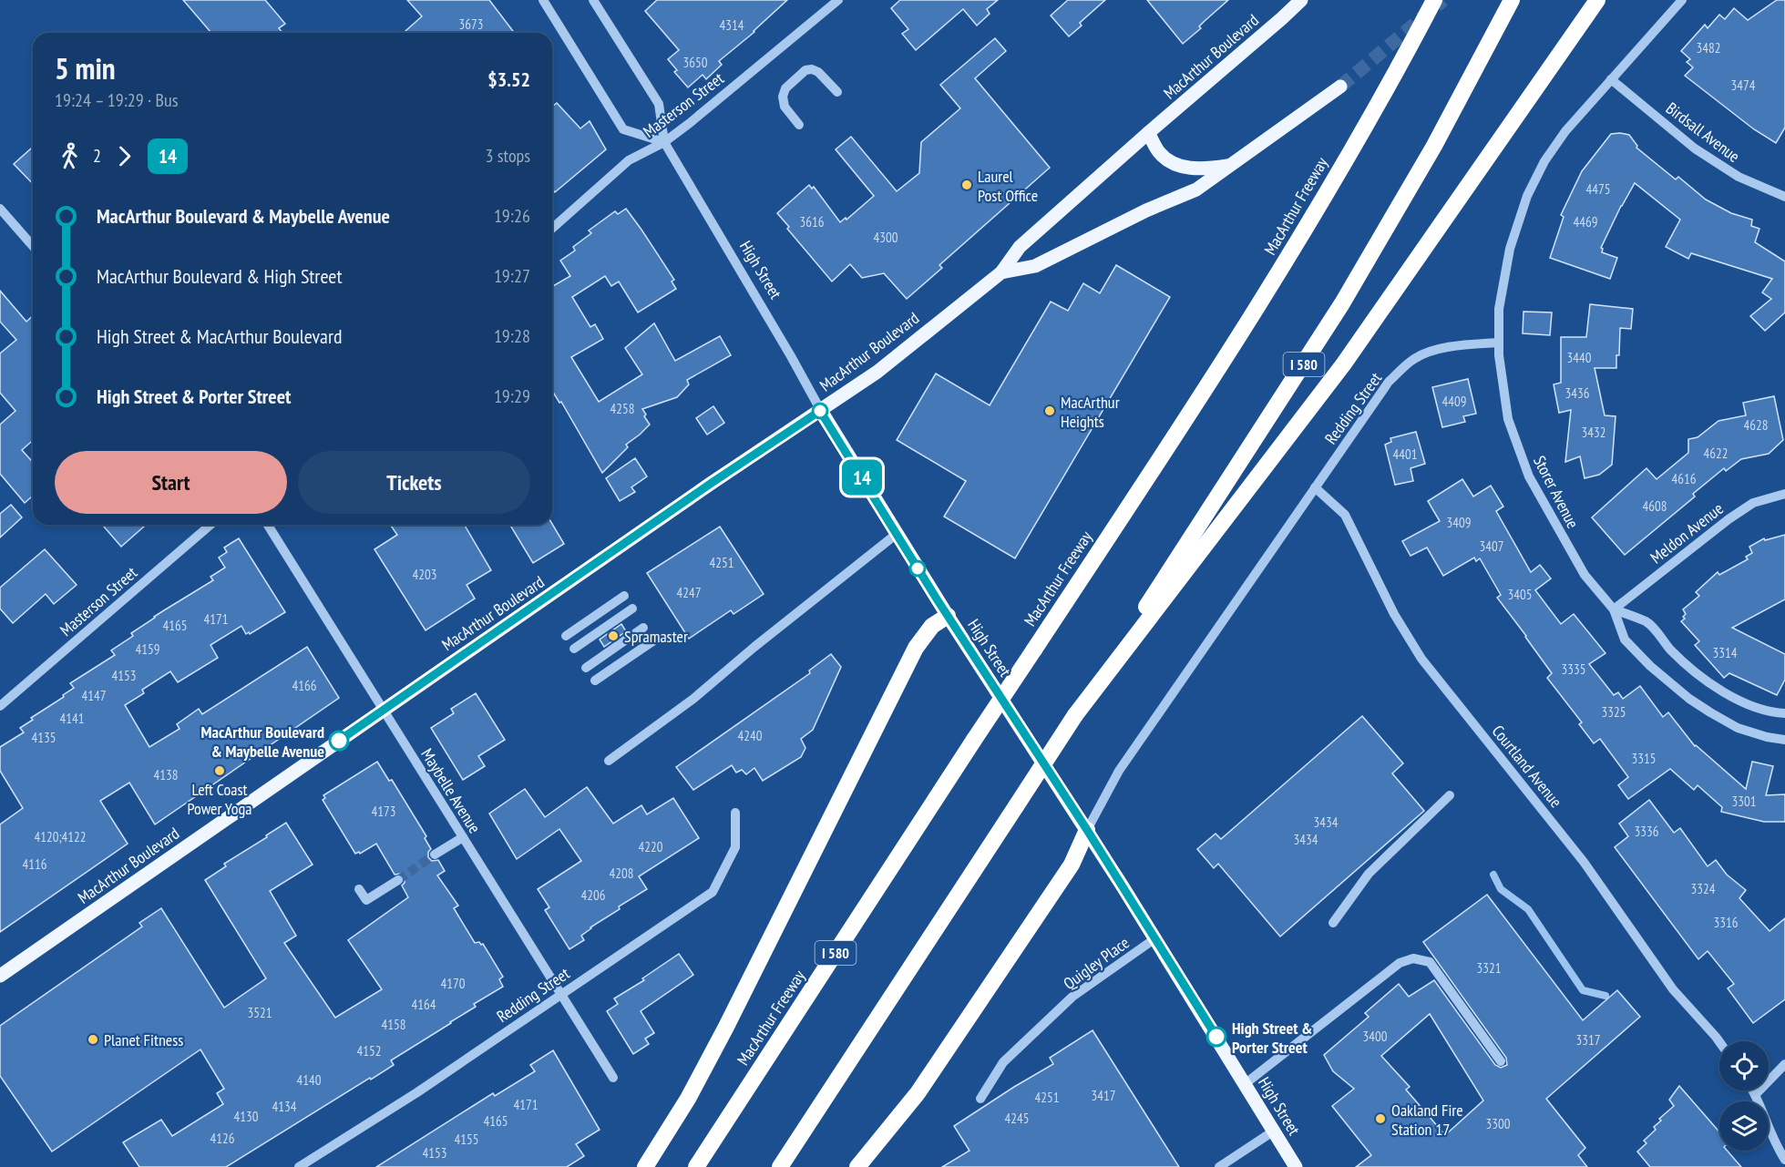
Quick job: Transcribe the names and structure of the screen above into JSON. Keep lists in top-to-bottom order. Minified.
{"streets":{"highway":["MacArthur Freeway","I 580"],"main road":["MacArthur Boulevard","High Street"],"street":["Masterson Street","Birdsall Avenue","Redding Street","Storer Avenue","Meldon Avenue","Courtland Avenue","Maybelle Avenue","Quigley Place"]},"crossings":[["MacArthur Boulevard","High Street"],["MacArthur Boulevard","Maybelle Avenue"],["Masterson Street","High Street"],["High Street","Redding Street"],["High Street","Quigley Place"],["Redding Street","Storer Avenue"],["Redding Street","Courtland Avenue"],["Redding Street","Maybelle Avenue"],["Storer Avenue","Meldon Avenue"]],"places":["Laurel Post Office","MacArthur Heights","Spramaster","MacArthur Boulevard & Maybelle Avenue","Left Coast Power Yoga","High Street & Porter Street","Planet Fitness","Oakland Fire Station 17"],"lines":["bus line 14"],"house_numbers":["3673","4314","3482","3650","3474","4475","3616","4469","4300","3440","3436","4409","4258","4628","3432","4622","4401","4616","4608","3409","3407","4251","4203","4247","3405","4171","4165","4159","3314","3335","4153","4166","4147","3325","4141","4240","4135","3315","4138","3301","4173","3434","3336","4120;4122","3434","4220","4116","4208","3324","4206","3316","3321","4170","4164","3521","4158","3400","3317","4152","4140","3417","4251","4171","4134","4130","4245","4165","3300","4126","4155","4153"],"page":{"on_map":"14","heading":["5 min","19:24 – 19:29 · Bus","$3.52"],"legs":["2","14","3 stops"],"list":[{"name":"MacArthur Boulevard & Maybelle Avenue","value":"19:26"},{"name":"MacArthur Boulevard & High Street","value":"19:27"},{"name":"High Street & MacArthur Boulevard","value":"19:28"},{"name":"High Street & Porter Street","value":"19:29"}],"buttons":["Start","Tickets"]}}
